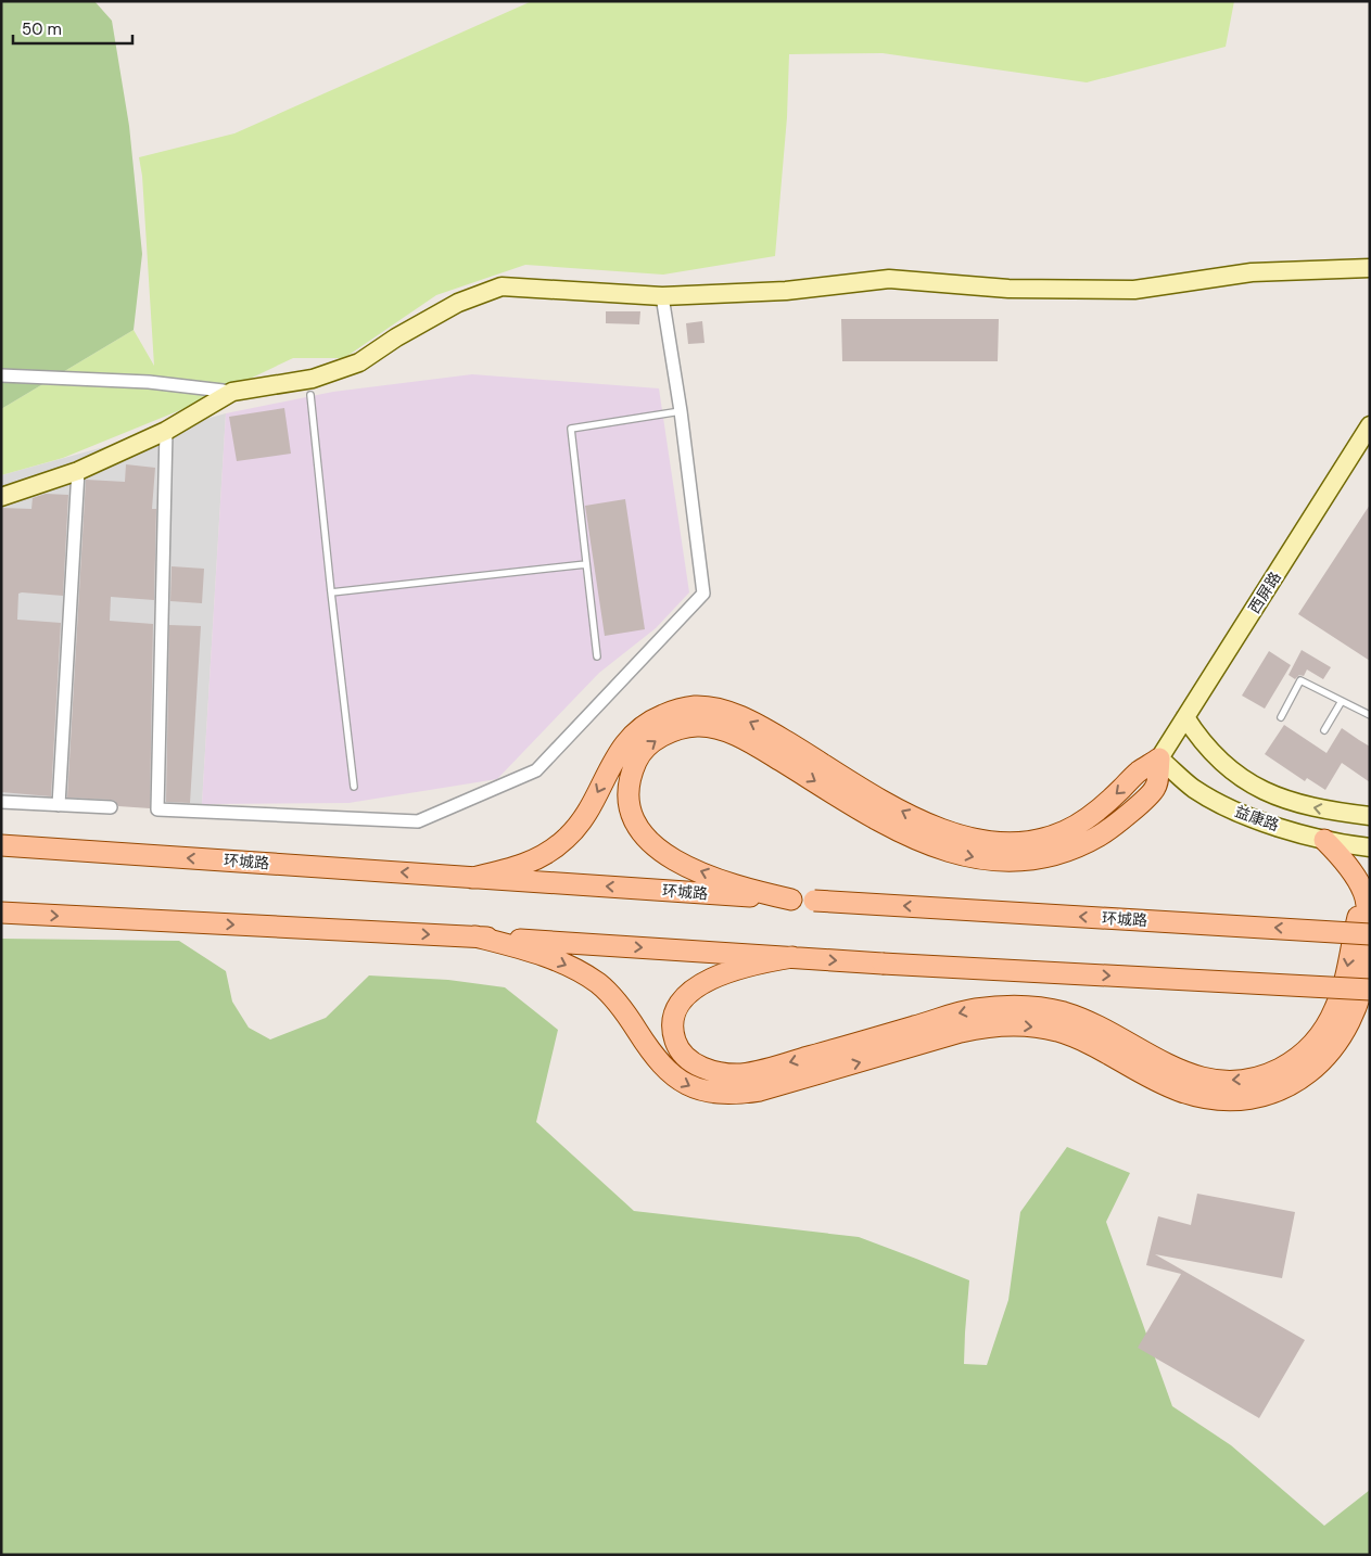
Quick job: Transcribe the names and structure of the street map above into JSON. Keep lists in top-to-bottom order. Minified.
{"streets":{"main road":["环城路"],"street":["西屏路","益康路"]},"crossings":[["西屏路","益康路"]],"scale_bar":"50 m"}
